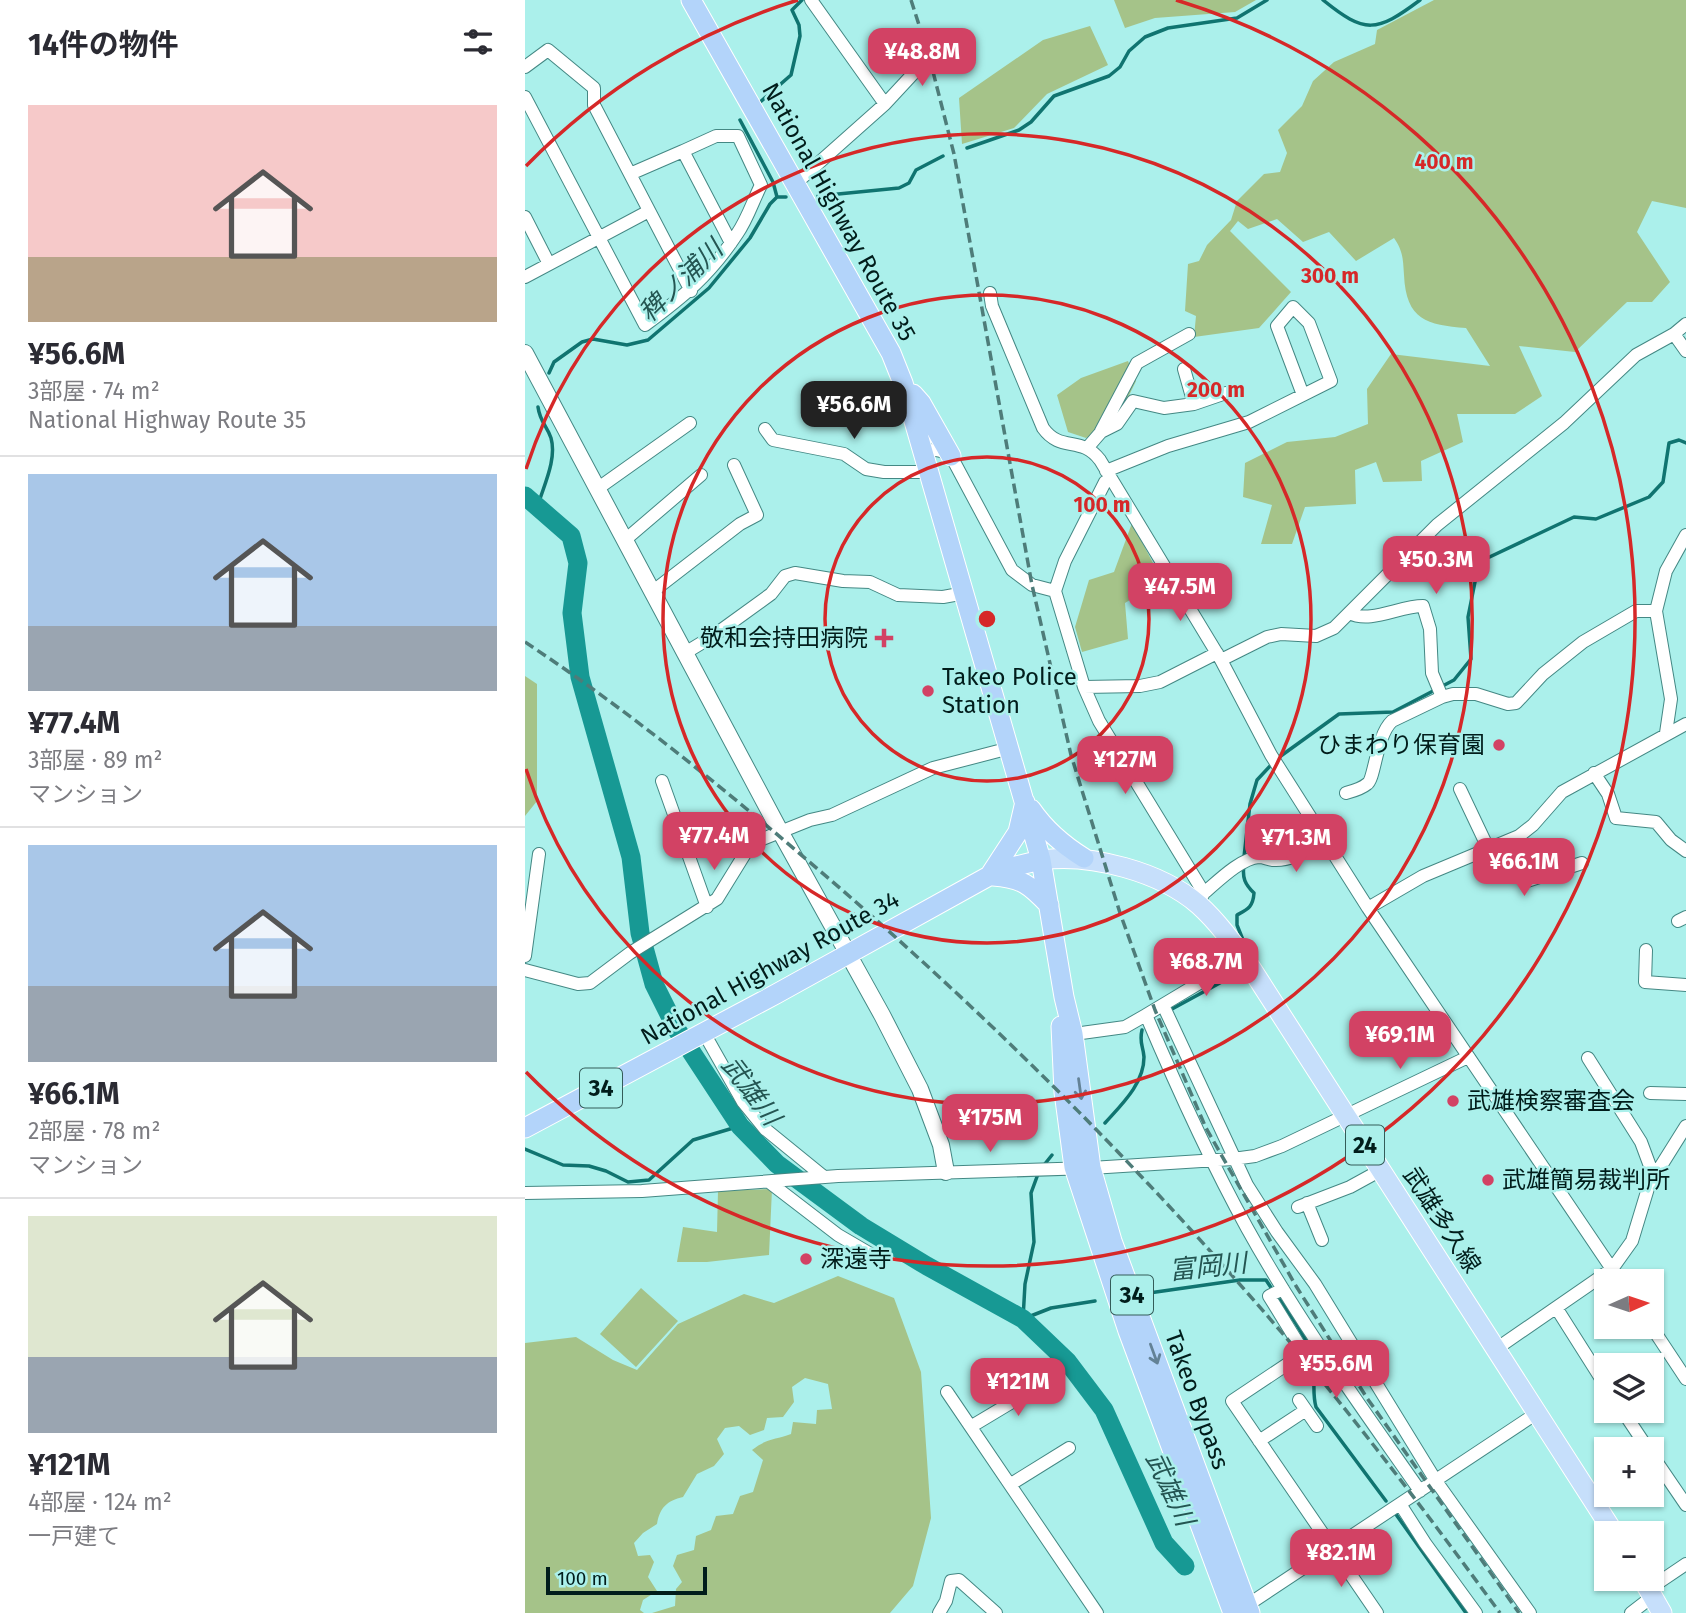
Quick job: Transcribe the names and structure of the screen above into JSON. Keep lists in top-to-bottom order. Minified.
{"streets":{"highway":["National Highway Route 35","National Highway Route 34","34","Takeo Bypass"],"main road":["24","武雄多久線"]},"crossings":[["National Highway Route 35","National Highway Route 34"],["National Highway Route 35","武雄多久線"],["National Highway Route 35","Takeo Bypass"],["National Highway Route 34","武雄多久線"],["National Highway Route 34","Takeo Bypass"],["武雄多久線","Takeo Bypass"]],"water":["稗ノ浦川","武雄川","富岡川"],"places":{"health":["敬和会持田病院"],"other":["Takeo Police Station","ひまわり保育園","武雄検察審査会","武雄簡易裁判所","深遠寺"]},"scale_bar":"100 m","north":"right","page":{"heading":"14件の物件","price":["¥48.8M","¥56.6M","¥50.3M","¥47.5M","¥127M","¥77.4M","¥71.3M","¥66.1M","¥68.7M","¥69.1M","¥175M","¥55.6M","¥121M","¥82.1M"],"list":[{"name":"¥56.6M","note":"3部屋 · 74 m² · National Highway Route 35"},{"name":"¥77.4M","note":"3部屋 · 89 m² · マンション"},{"name":"¥66.1M","note":"2部屋 · 78 m² · マンション"},{"name":"¥121M","note":"4部屋 · 124 m² · 一戸建て"}],"map_buttons":["+","−"],"scale":"100 m"},"rings":["400 m","300 m","200 m","100 m"]}
